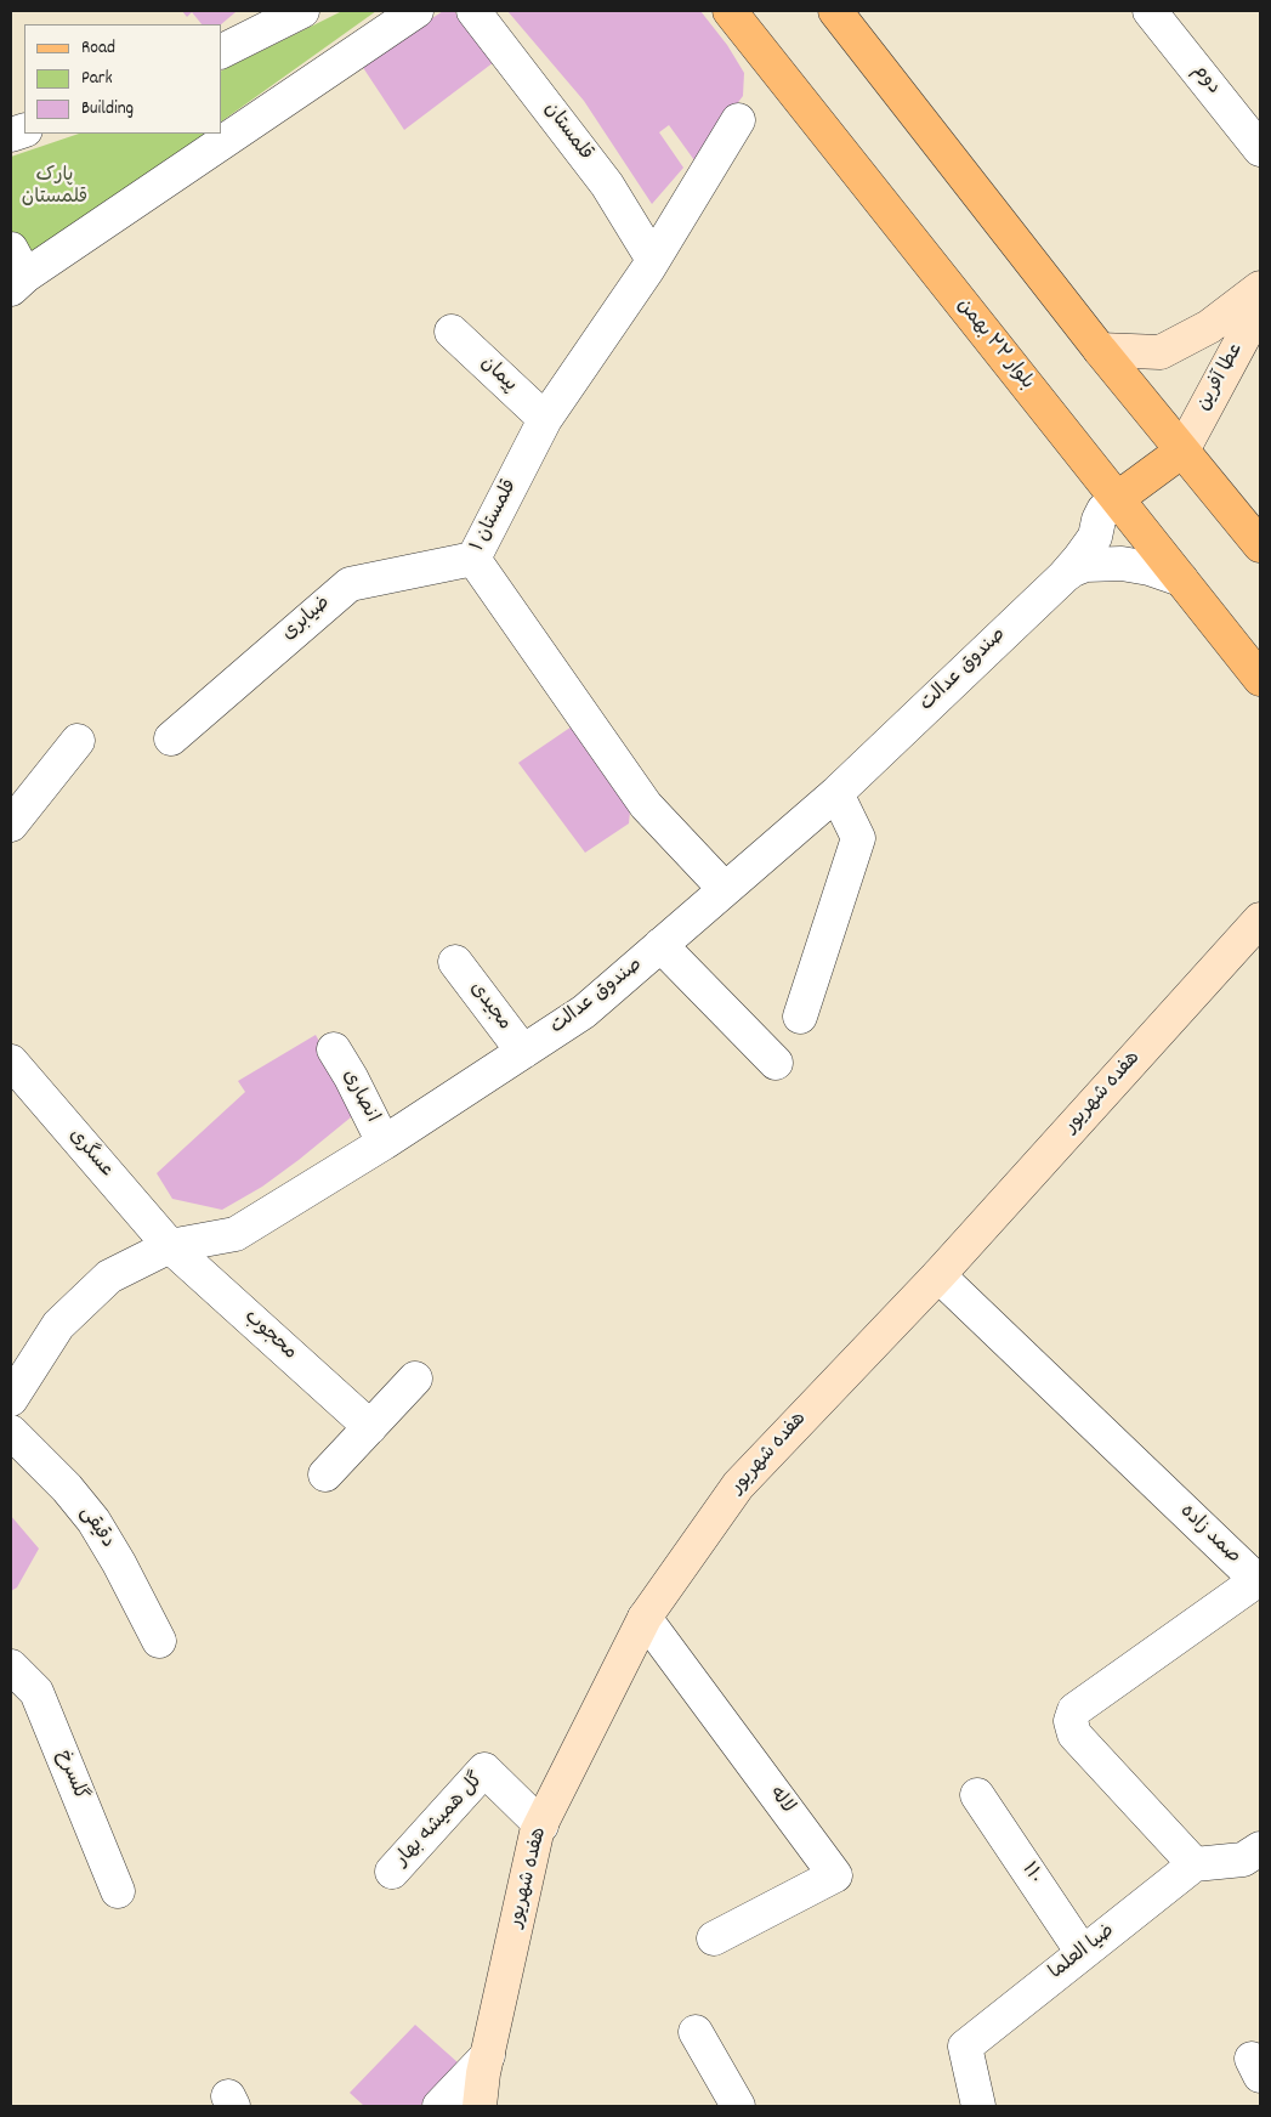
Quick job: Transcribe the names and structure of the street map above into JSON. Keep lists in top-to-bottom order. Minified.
{"streets":{"main road":["بلوار ۲۲ بهمن","عطا آفرین","هفده شهریور"],"street":["دوم","قلمستان","پیمان","قلمستان ۱","ضیابری","صندوق عدالت","مجیدی","انصاری","عسگری","محجوب","دقیقی","صمد زاده","گلسرخ","لاله","گل همیشه بهار","۱۱۰","ضیا العلما"]},"crossings":[["قلمستان","قلمستان ۱"],["بلوار ۲۲ بهمن","صندوق عدالت"],["پیمان","قلمستان ۱"],["قلمستان ۱","ضیابری"],["قلمستان ۱","صندوق عدالت"],["صندوق عدالت","مجیدی"],["صندوق عدالت","انصاری"],["صندوق عدالت","عسگری"],["صندوق عدالت","محجوب"],["هفده شهریور","صمد زاده"],["هفده شهریور","لاله"],["هفده شهریور","گل همیشه بهار"],["عسگری","محجوب"],["صمد زاده","ضیا العلما"],["۱۱۰","ضیا العلما"]],"parks":["پارک قلمستان"],"legend":["Road","Park","Building"]}
